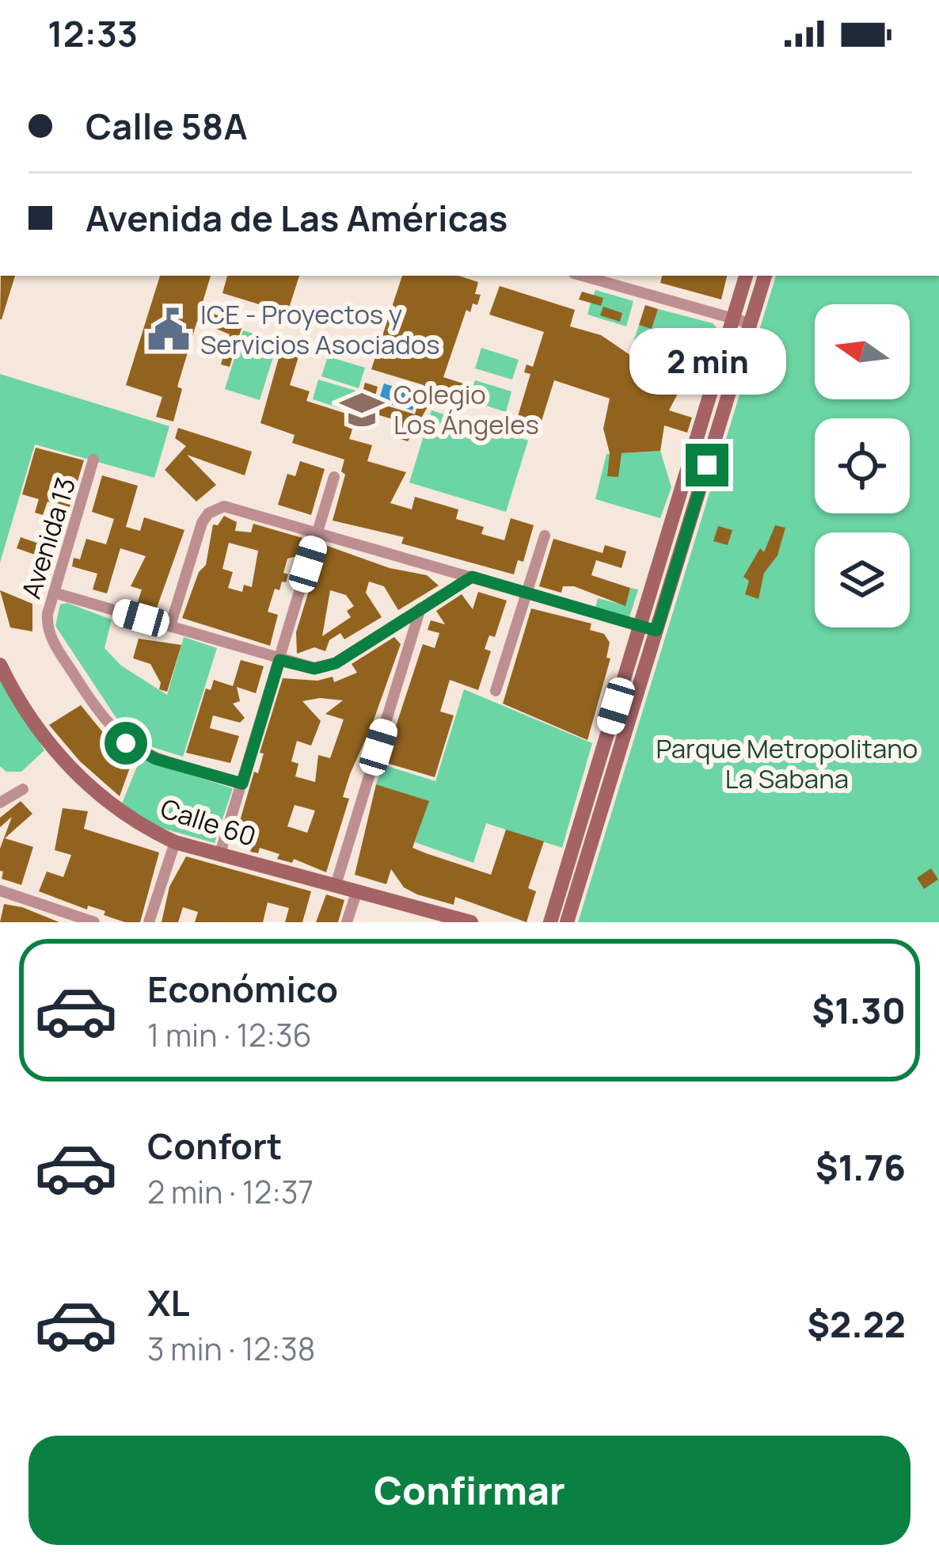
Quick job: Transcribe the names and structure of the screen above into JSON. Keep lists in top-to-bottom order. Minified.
{"streets":{"main road":["Calle 60"],"street":["Avenida 13"]},"parks":["Parque Metropolitano La Sabana"],"places":{"public building":["ICE - Proyectos y Servicios Asociados"],"school or university":["Colegio Los Ángeles"]},"north":"left","page":{"status":"12:33","banner":["Calle 58A","Avenida de Las Américas"],"bubble":"2 min","list":[{"name":"Económico","note":"1 min · 12:36","value":"$1.30"},{"name":"Confort","note":"2 min · 12:37","value":"$1.76"},{"name":"XL","note":"3 min · 12:38","value":"$2.22"}],"buttons":"Confirmar"}}
